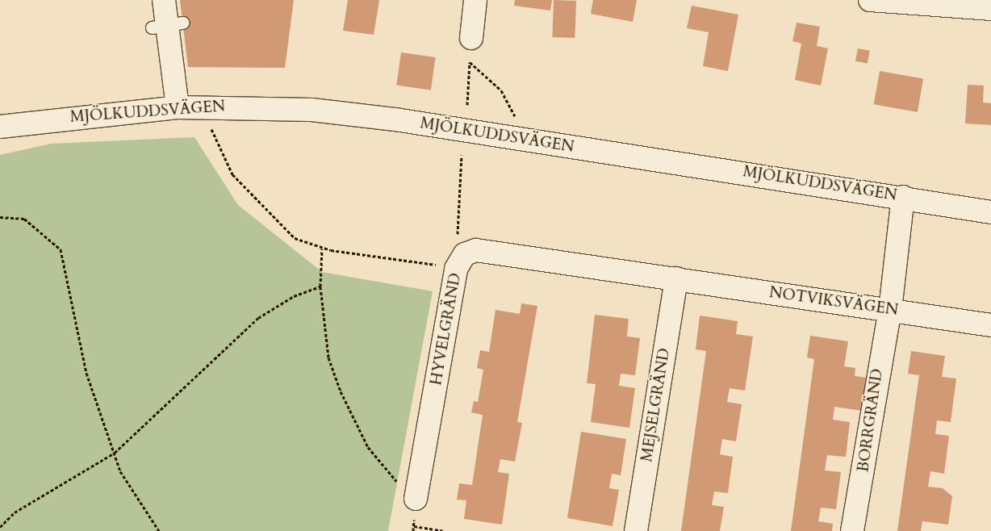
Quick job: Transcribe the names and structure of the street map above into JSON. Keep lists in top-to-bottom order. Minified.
{"streets":{"street":["MJÖLKUDDSVÄGEN","NOTVIKSVÄGEN","HYVELGRÄND","MEJSELGRÄND","BORRGRÄND"]},"crossings":[["MJÖLKUDDSVÄGEN","BORRGRÄND"],["NOTVIKSVÄGEN","HYVELGRÄND"],["NOTVIKSVÄGEN","MEJSELGRÄND"],["NOTVIKSVÄGEN","BORRGRÄND"],["HYVELGRÄND","MEJSELGRÄND"]]}
